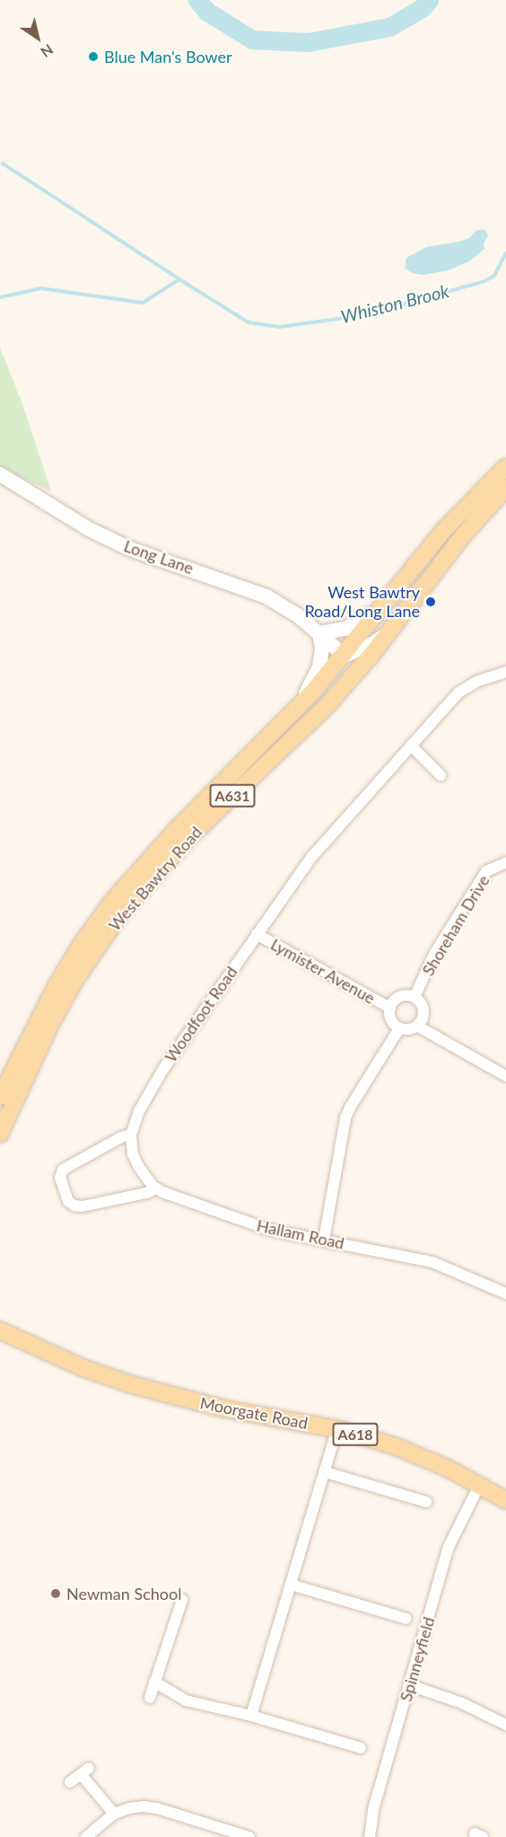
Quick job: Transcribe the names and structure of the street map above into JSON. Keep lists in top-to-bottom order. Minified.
{"streets":{"main road":["A631","West Bawtry Road","Moorgate Road","A618"],"street":["Long Lane","Shoreham Drive","Lymister Avenue","Woodfoot Road","Hallam Road","Spinneyfield"]},"crossings":[["Long Lane","A631"],["Long Lane","West Bawtry Road"],["A631","West Bawtry Road"],["Shoreham Drive","Lymister Avenue"],["Lymister Avenue","Woodfoot Road"],["Woodfoot Road","Hallam Road"],["Moorgate Road","Spinneyfield"]],"water":["Whiston Brook"],"places":["Blue Man's Bower","West Bawtry Road/Long Lane","Newman School"],"north":"bottom right"}
